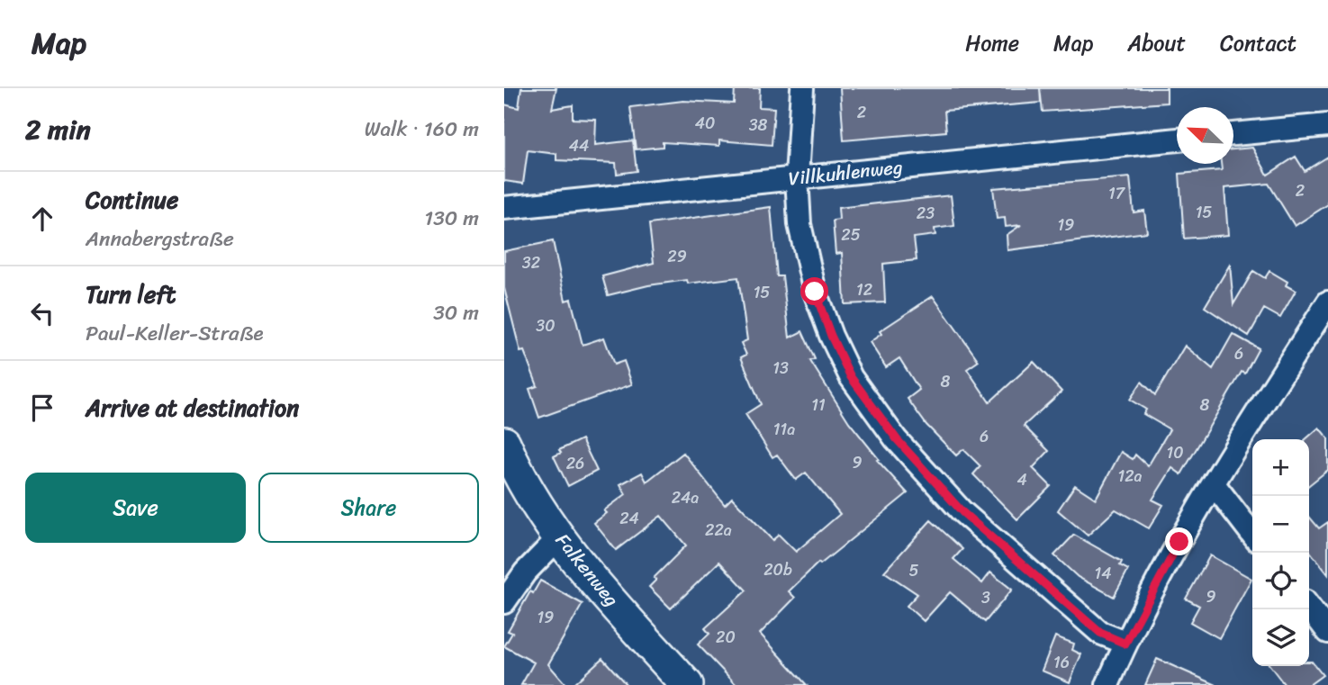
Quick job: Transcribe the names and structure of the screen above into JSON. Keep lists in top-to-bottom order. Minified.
{"streets":{"main road":["Falkenweg"],"street":["Villkuhlenweg"]},"house_numbers":["2","40","38","44","2","17","15","23","19","25","29","32","12","15","30","6","13","8","11","8","11a","6","10","9","26","12a","4","24a","24","22a","20b","5","14","9","3","19","20","16"],"north":"top left","page":{"header":"Map","nav":["Home","Map","About","Contact"],"heading":["2 min","Walk · 160 m"],"list":[["Continue","Annabergstraße","130 m"],["Turn left","Paul-Keller-Straße","30 m"],"Arrive at destination"],"map_buttons":["+","−"],"buttons":["Save","Share"]}}
